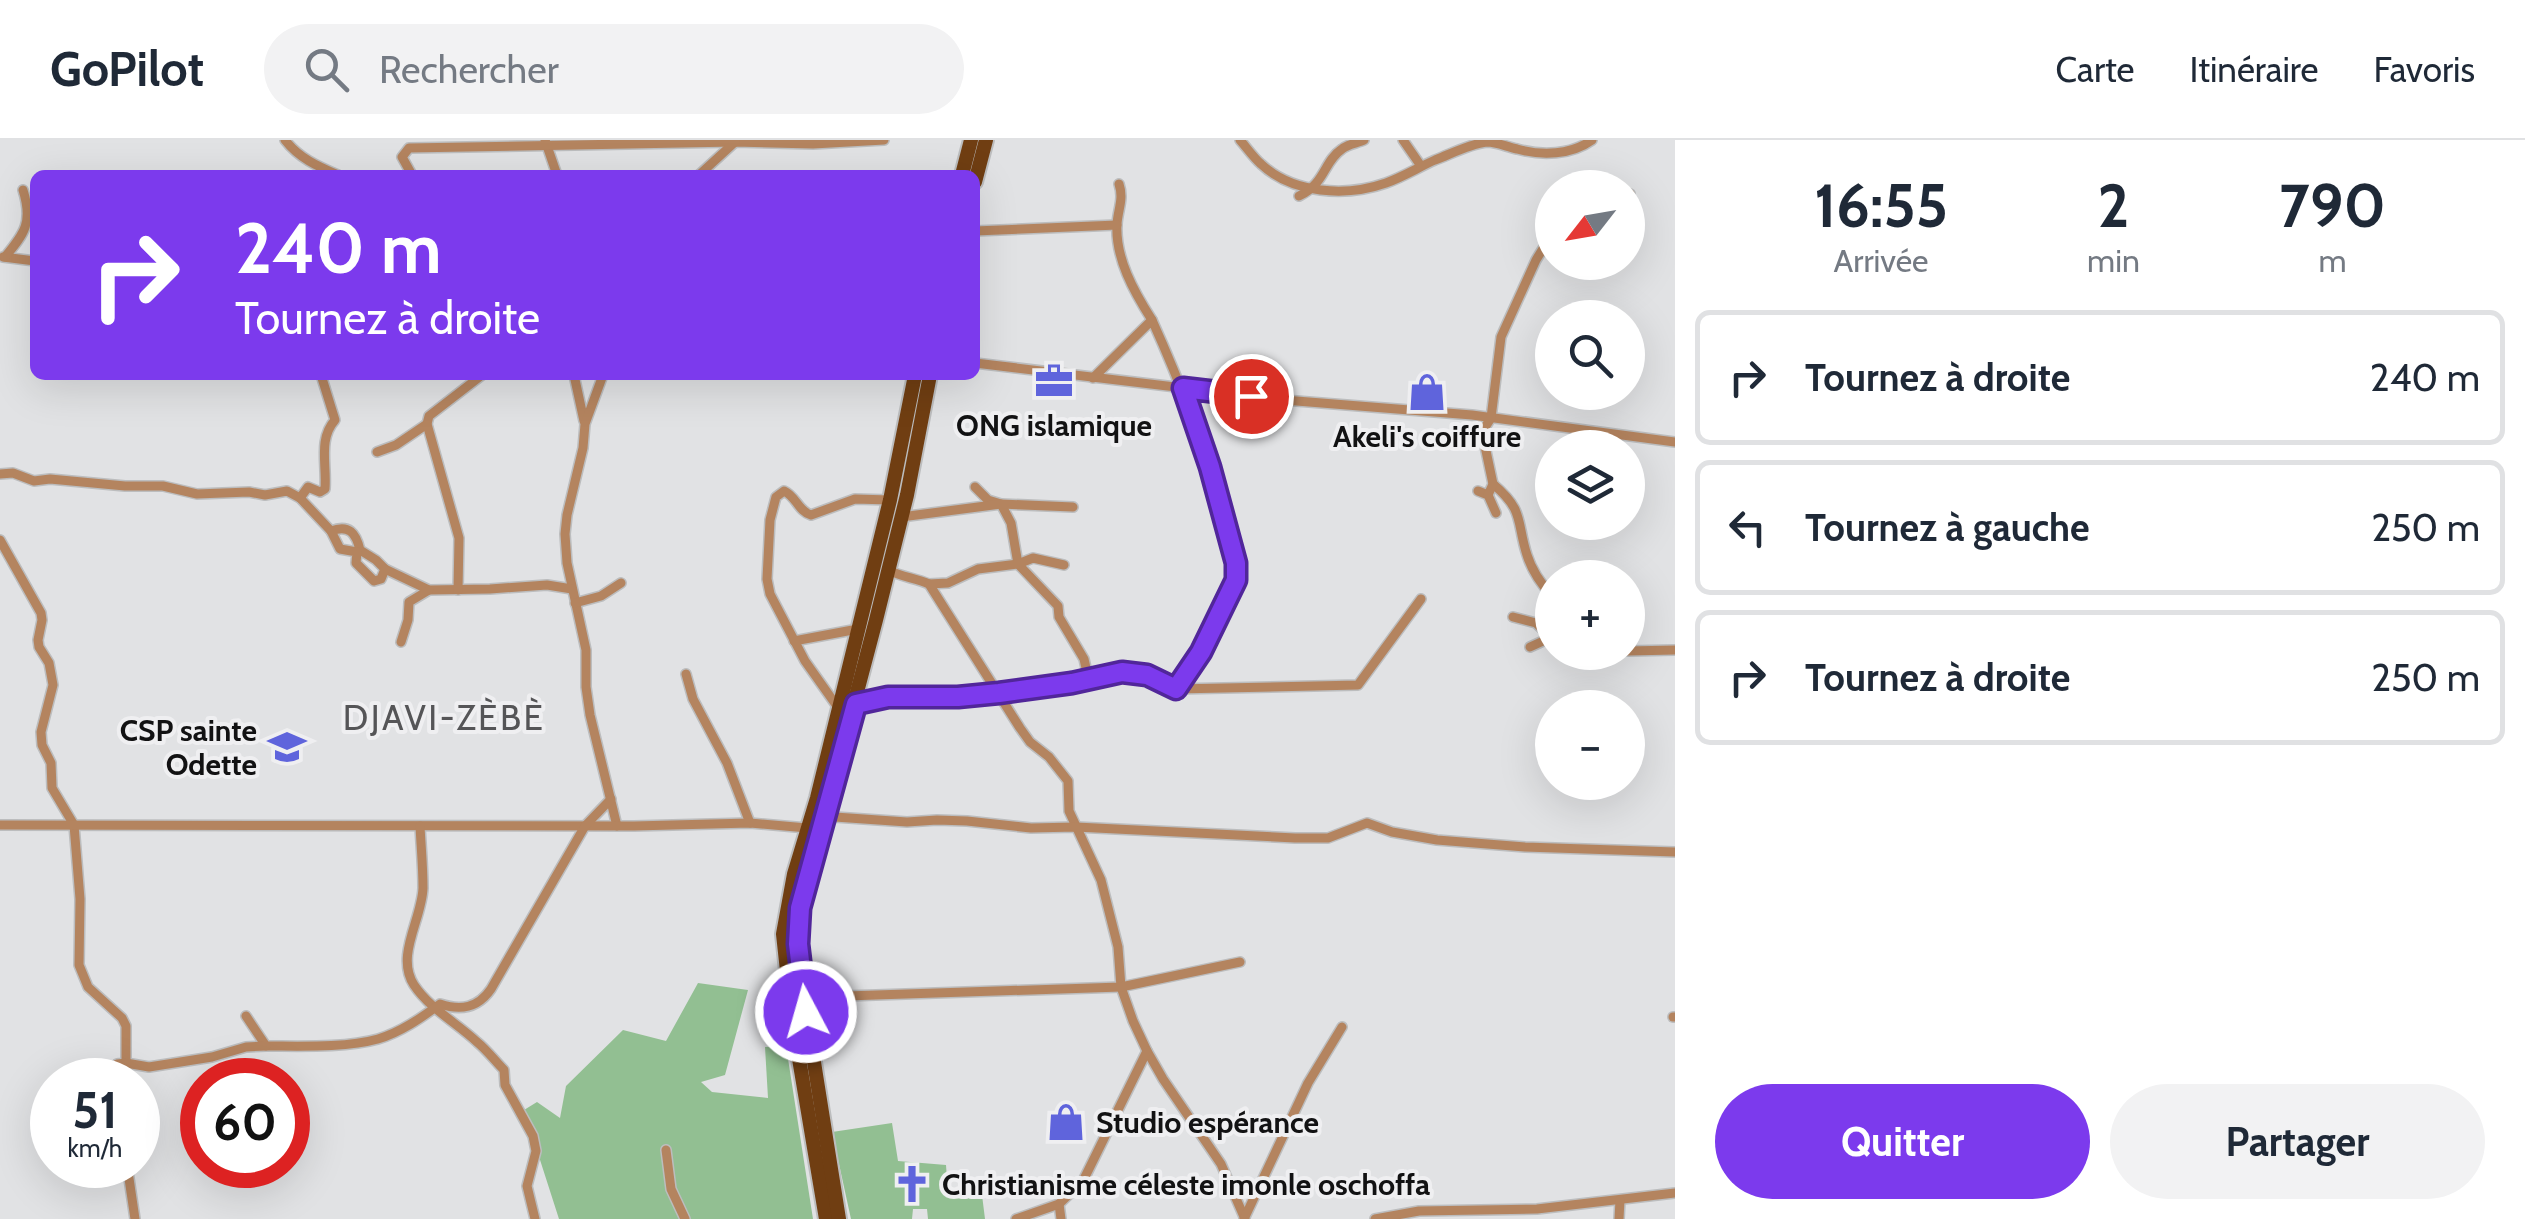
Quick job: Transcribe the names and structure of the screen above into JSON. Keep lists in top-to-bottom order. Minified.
{"districts":["DJAVI-ZÈBÈ"],"places":{"office":["ONG islamique"],"shop":["Akeli's coiffure","Studio espérance"],"school or university":["CSP sainte Odette"],"church":["Christianisme céleste imonle oschoffa"]},"north":"bottom left","page":{"header":"GoPilot","search":"Rechercher","nav":["Carte","Itinéraire","Favoris"],"eta":["16:55","Arrivée","2","min","790","m"],"map_buttons":["+","−"],"turn":["240 m","Tournez à droite"],"list":[{"name":"Tournez à droite","value":"240 m"},{"name":"Tournez à gauche","value":"250 m"},{"name":"Tournez à droite","value":"250 m"}],"speed":"51 km/h","limit":"60","buttons":["Quitter","Partager"]}}
